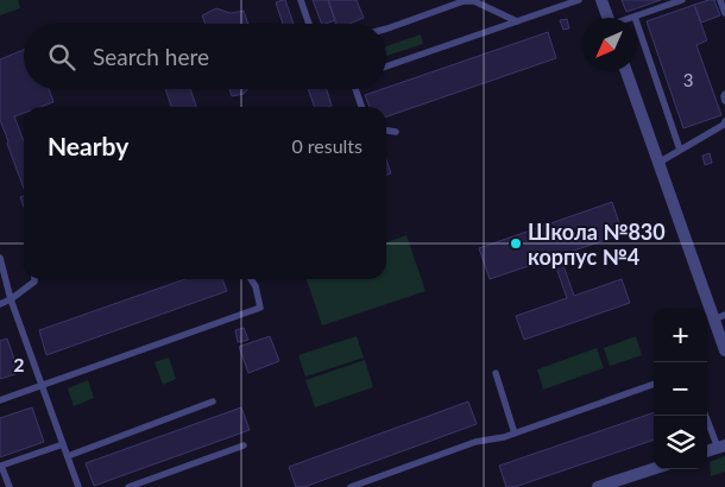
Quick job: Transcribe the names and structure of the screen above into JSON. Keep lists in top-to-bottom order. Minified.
{"places":["Школа №830 корпус №4"],"house_numbers":["3"],"north":"bottom left","page":{"search":"Search here","heading":["Nearby","0 results"],"map_buttons":["+","−"]},"grid":{"rows":["2"]}}
